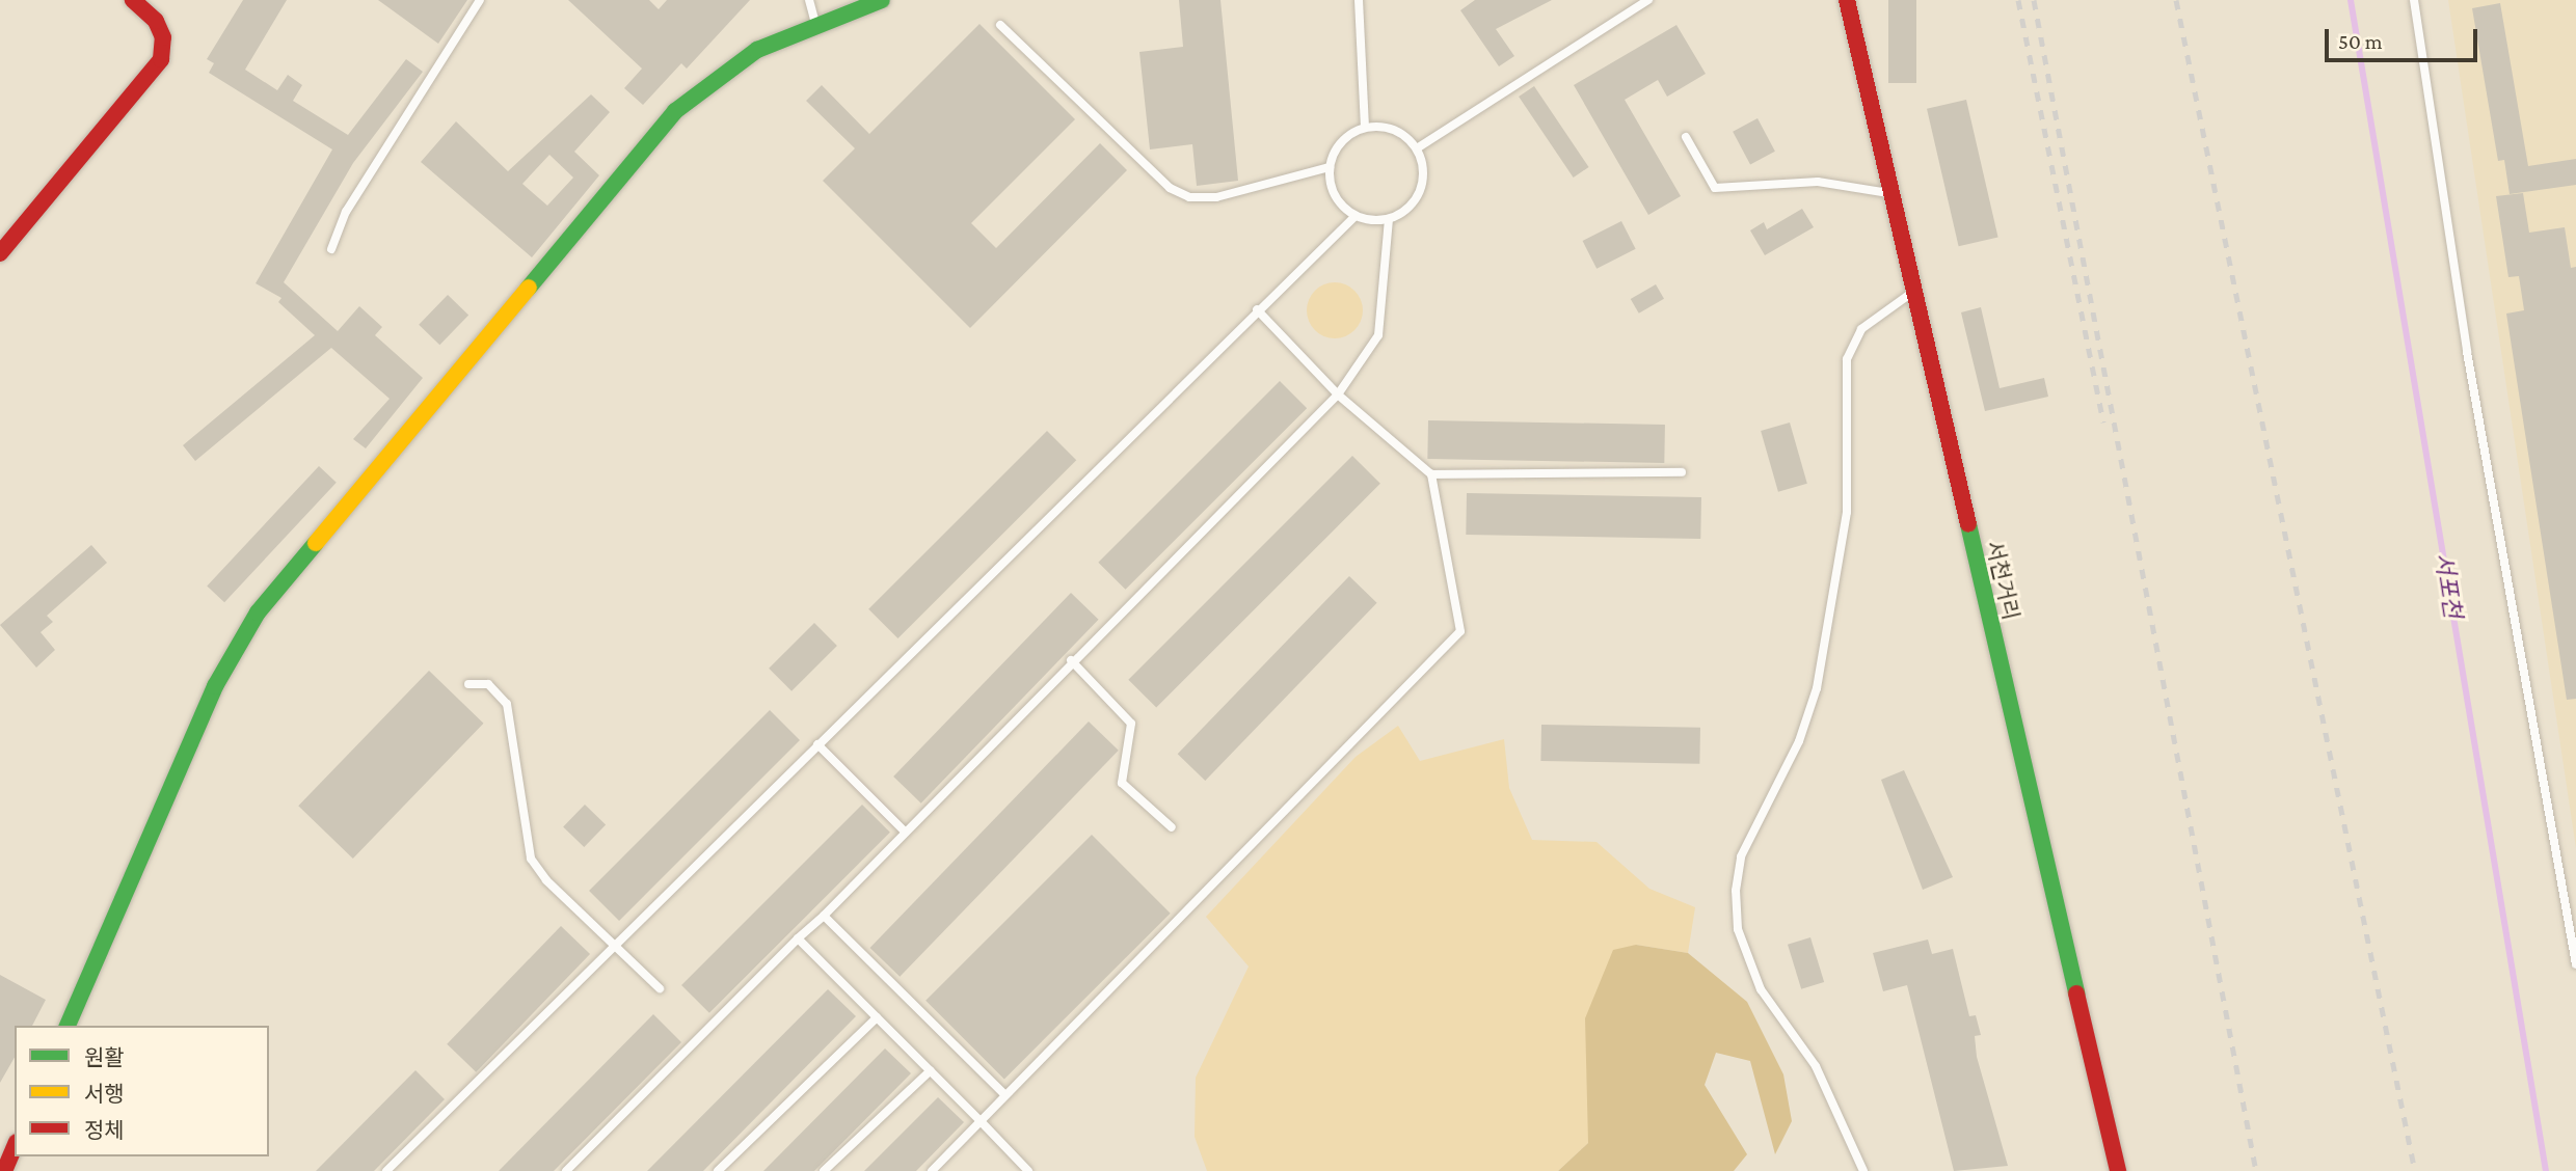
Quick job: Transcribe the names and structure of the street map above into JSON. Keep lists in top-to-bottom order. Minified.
{"streets":{"street":["서천거리"]},"water":["서포천"],"legend":["원활","서행","정체"],"scale_bar":"50 m"}
